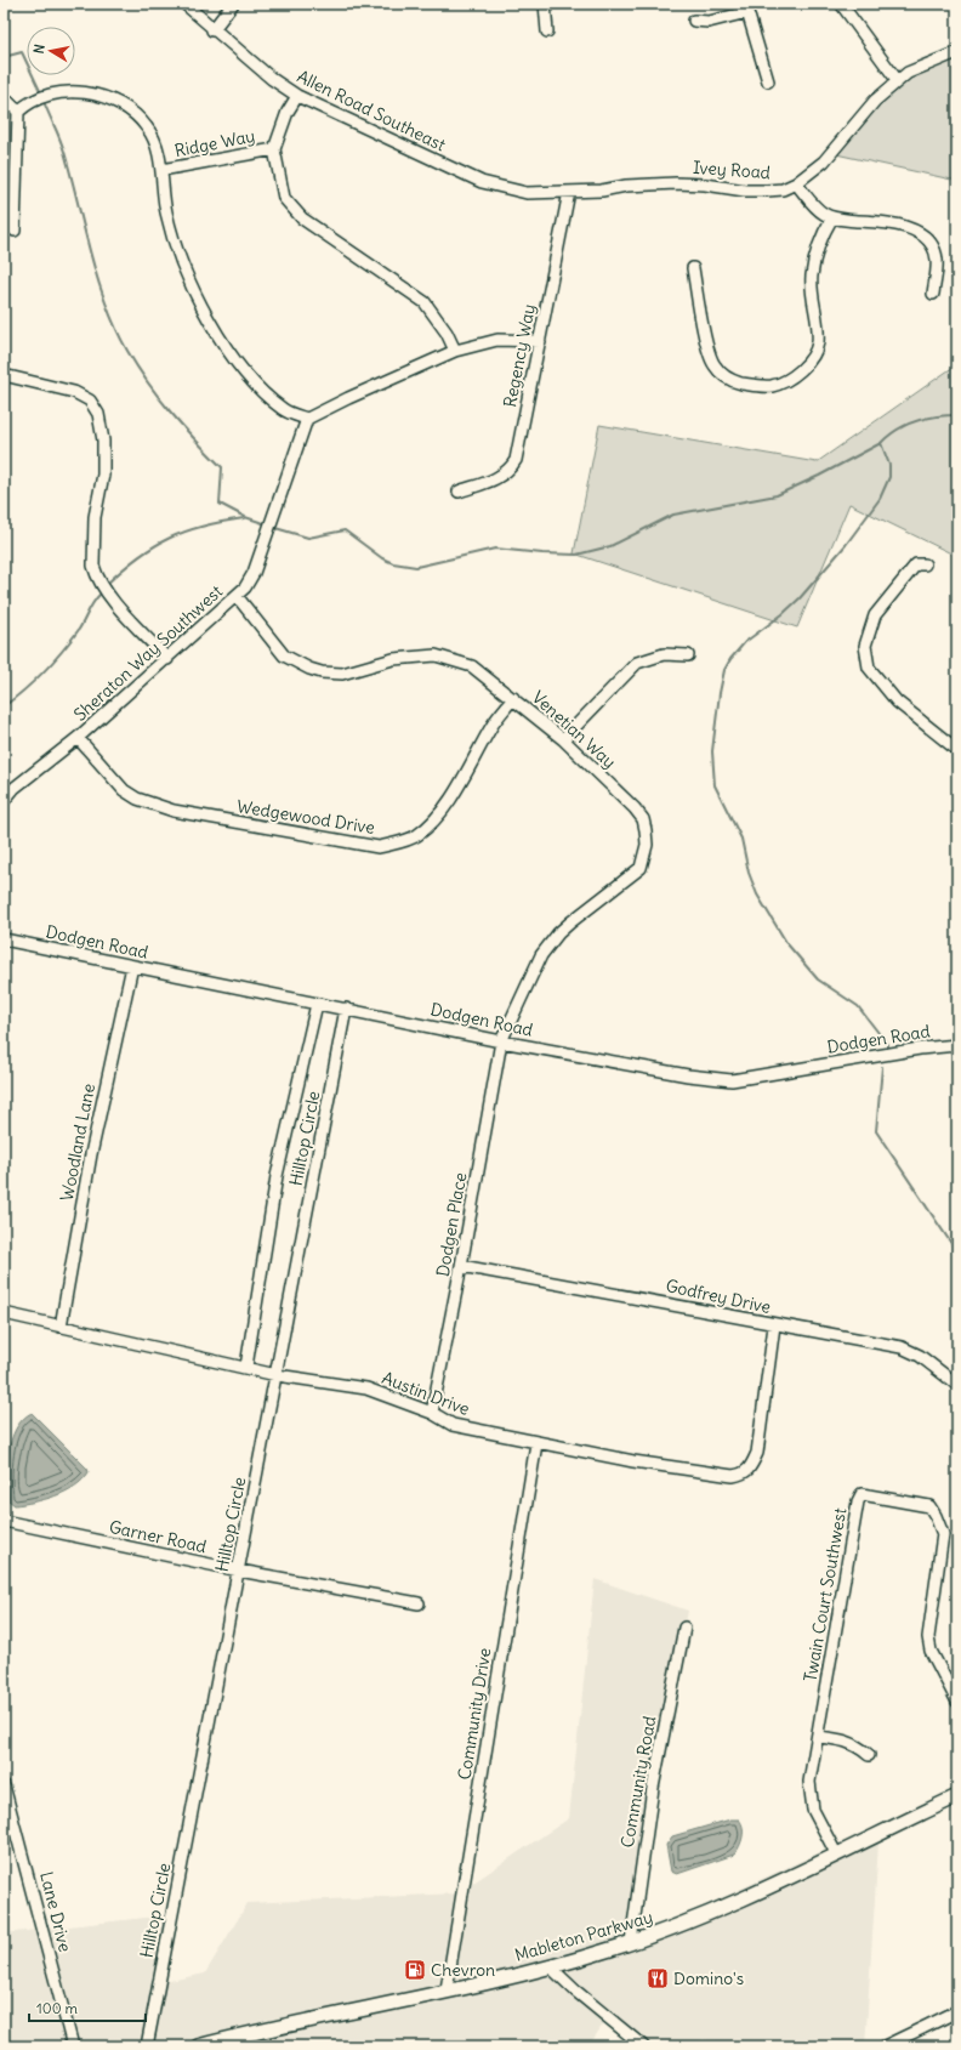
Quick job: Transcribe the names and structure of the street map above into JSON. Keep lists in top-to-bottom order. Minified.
{"streets":{"main road":["Mableton Parkway"],"street":["Allen Road Southeast","Ridge Way","Ivey Road","Regency Way","Sheraton Way Southwest","Venetian Way","Wedgewood Drive","Dodgen Road","Hilltop Circle","Woodland Lane","Dodgen Place","Godfrey Drive","Austin Drive","Garner Road","Twain Court Southwest","Community Drive","Community Road","Lane Drive"]},"crossings":[["Allen Road Southeast","Ivey Road"],["Allen Road Southeast","Regency Way"],["Ivey Road","Regency Way"],["Sheraton Way Southwest","Venetian Way"],["Sheraton Way Southwest","Wedgewood Drive"],["Venetian Way","Wedgewood Drive"],["Venetian Way","Dodgen Road"],["Venetian Way","Dodgen Place"],["Dodgen Road","Hilltop Circle"],["Dodgen Road","Woodland Lane"],["Dodgen Road","Dodgen Place"],["Hilltop Circle","Austin Drive"],["Hilltop Circle","Garner Road"],["Woodland Lane","Austin Drive"],["Dodgen Place","Godfrey Drive"],["Dodgen Place","Austin Drive"],["Godfrey Drive","Austin Drive"],["Austin Drive","Community Drive"],["Twain Court Southwest","Mableton Parkway"],["Community Drive","Mableton Parkway"],["Community Road","Mableton Parkway"]],"places":{"fuel station":["Chevron"],"restaurant":["Domino's"]},"scale_bar":"100 m","north":"left"}
